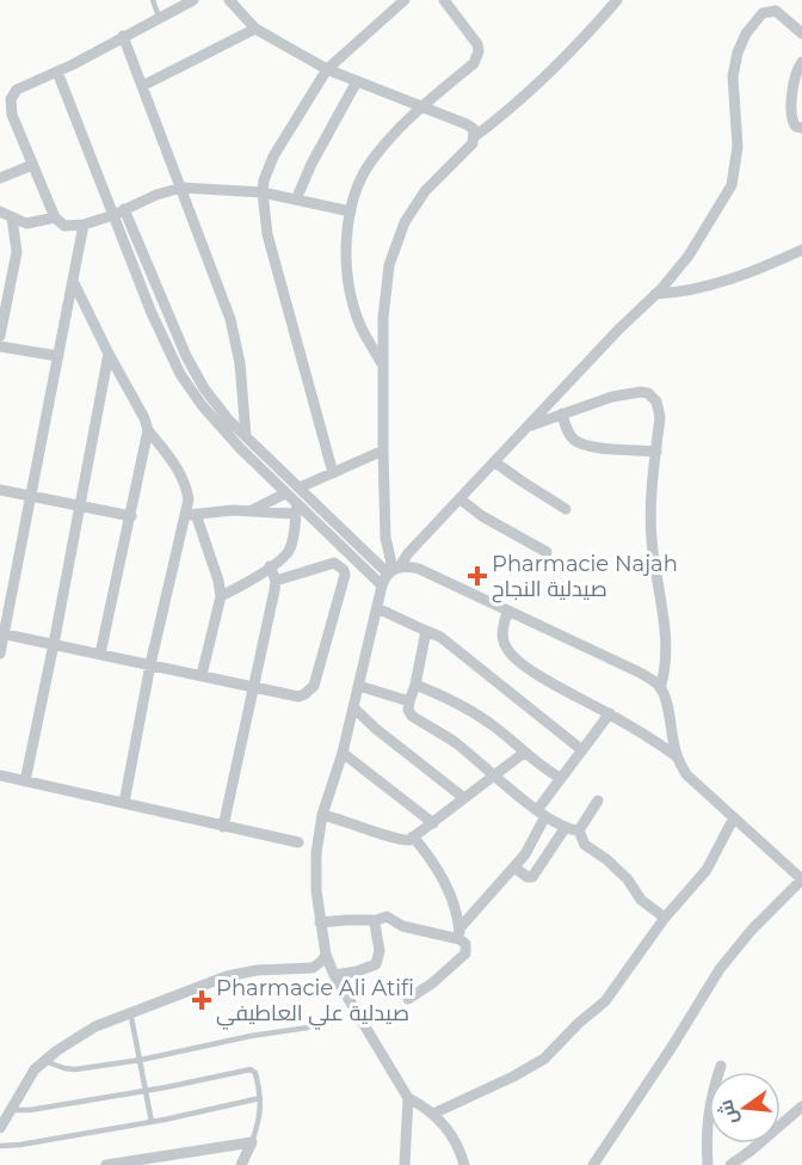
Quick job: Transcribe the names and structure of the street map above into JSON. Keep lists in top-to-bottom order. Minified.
{"places":{"health":["Pharmacie Najah صيدلية النجاح","Pharmacie Ali Atifi صيدلية علي العاطيفي"]},"north":"left"}
